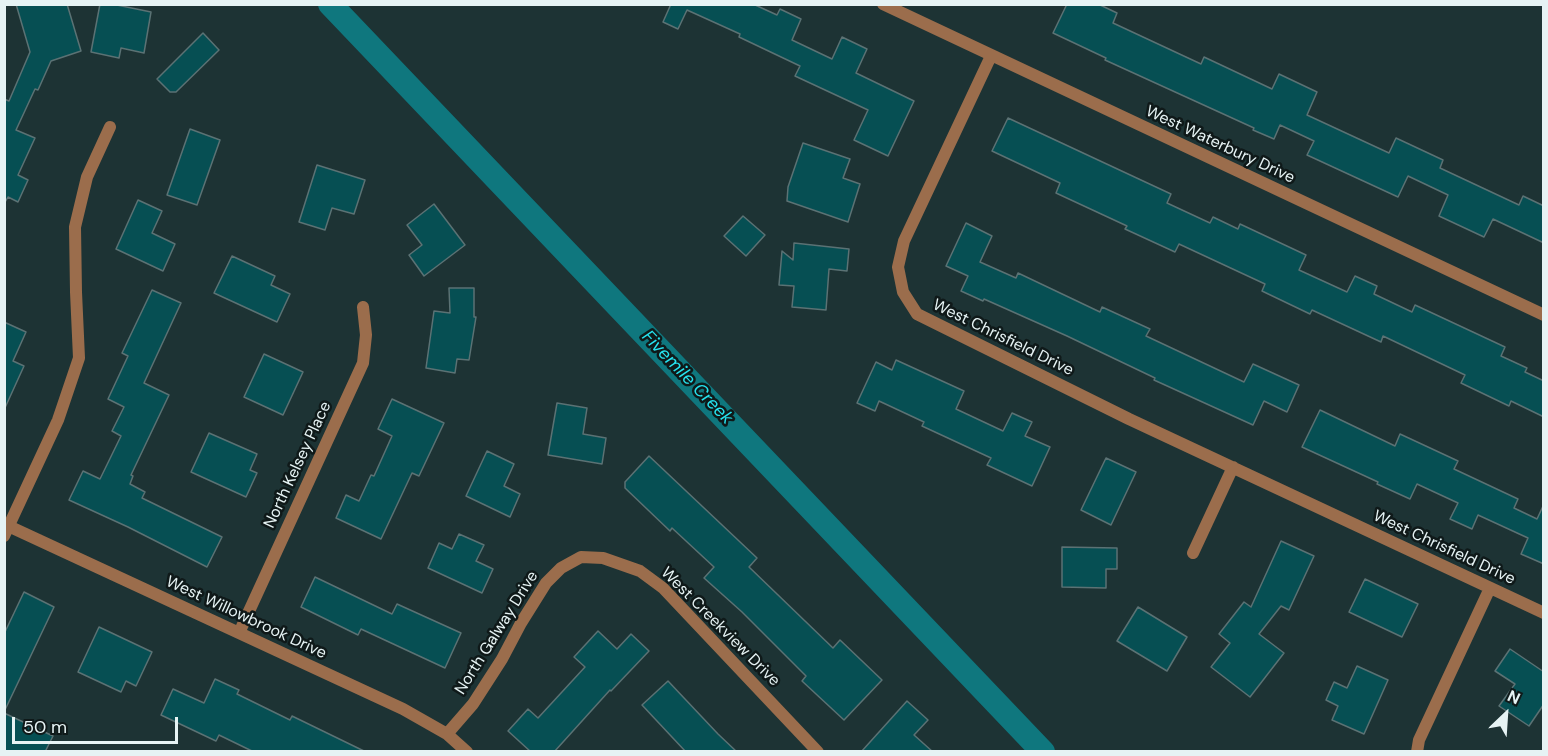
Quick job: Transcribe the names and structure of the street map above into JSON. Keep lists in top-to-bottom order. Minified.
{"streets":{"street":["West Waterbury Drive","West Chrisfield Drive","North Kelsey Place","West Willowbrook Drive","West Creekview Drive","North Galway Drive"]},"crossings":[["West Waterbury Drive","West Chrisfield Drive"],["North Kelsey Place","West Willowbrook Drive"],["West Willowbrook Drive","North Galway Drive"],["West Creekview Drive","North Galway Drive"]],"water":["Fivemile Creek"],"scale_bar":"50 m","north":"top right"}
